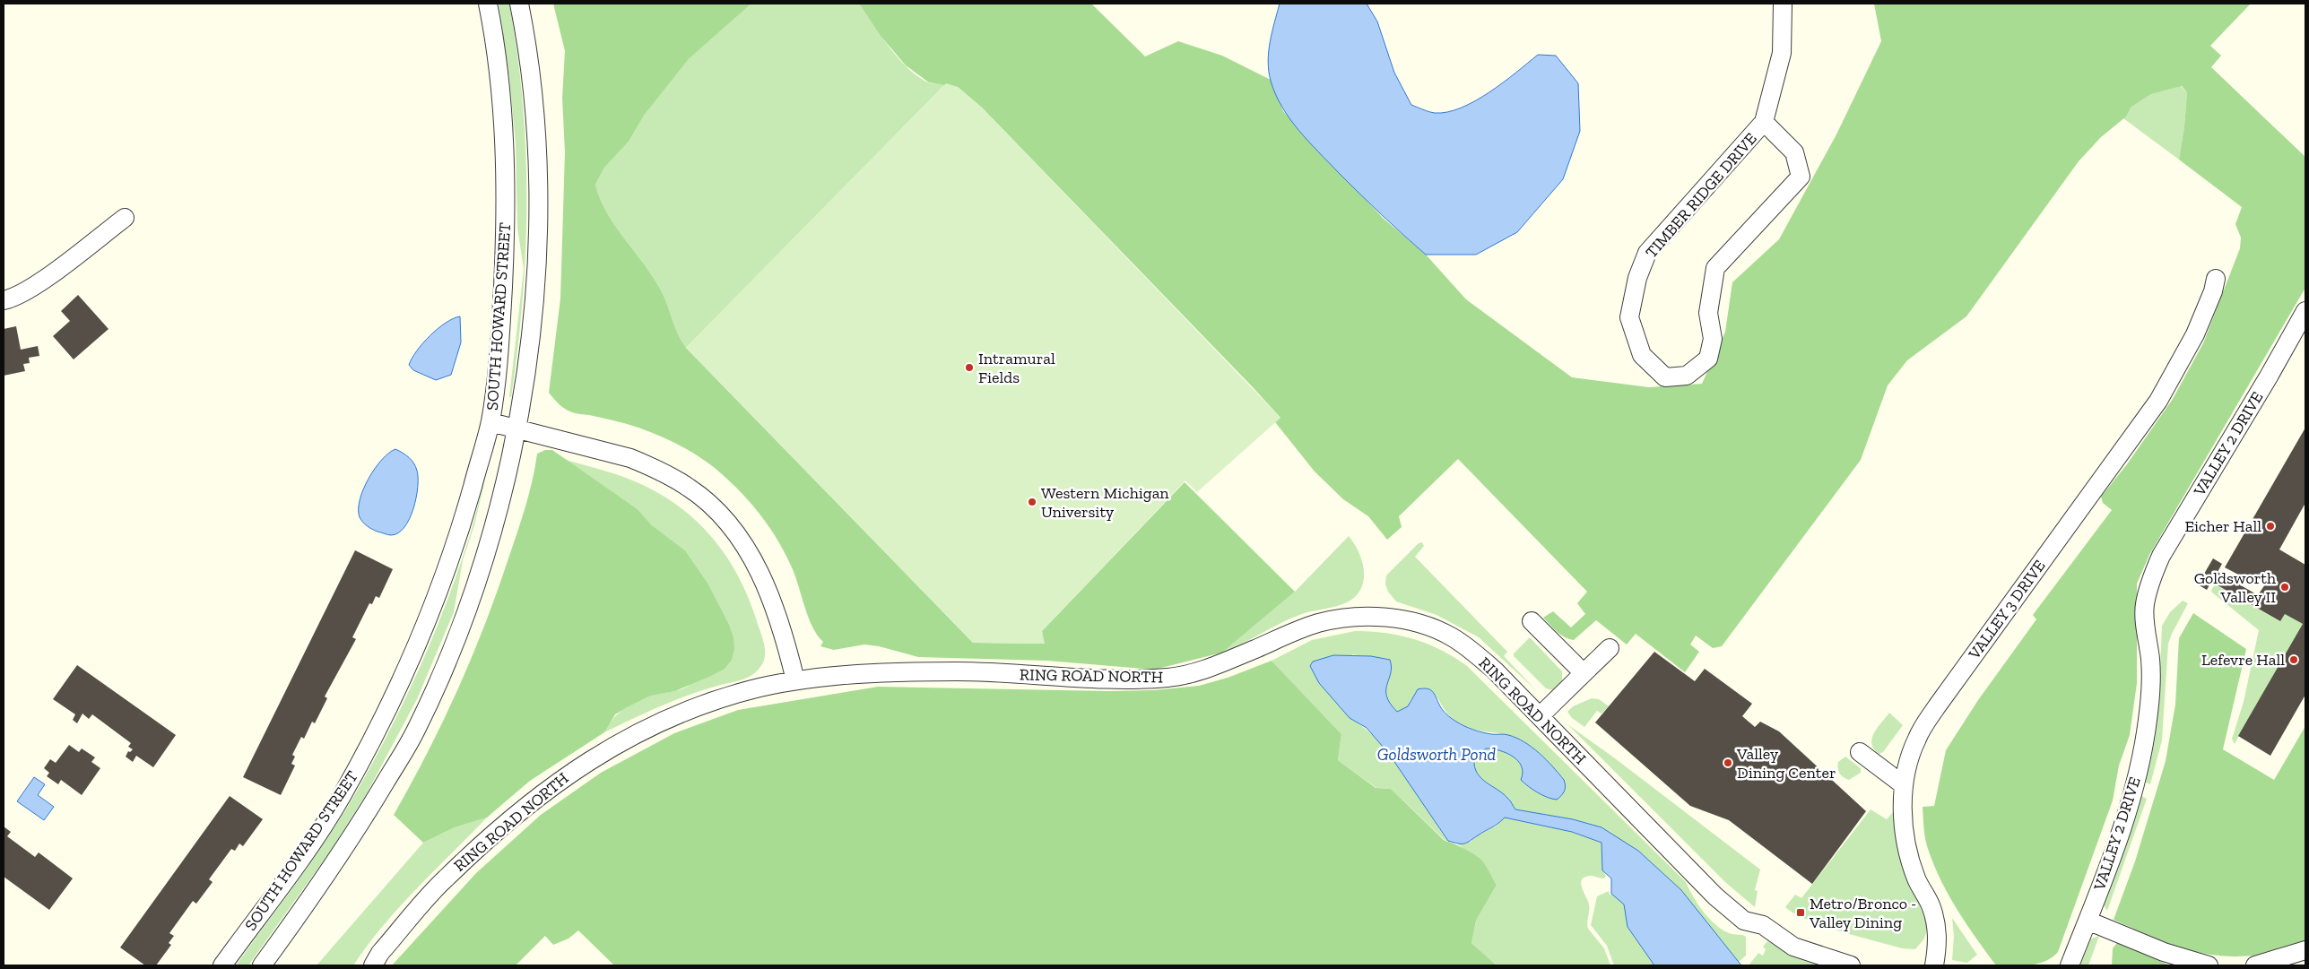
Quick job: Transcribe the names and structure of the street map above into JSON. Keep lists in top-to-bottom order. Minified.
{"streets":{"street":["TIMBER RIDGE DRIVE","SOUTH HOWARD STREET","VALLEY 2 DRIVE","VALLEY 3 DRIVE","RING ROAD NORTH"]},"water":["Goldsworth Pond"],"places":{"other":["Intramural Fields","Western Michigan University","Eicher Hall","Goldsworth Valley II","Lefevre Hall","Valley Dining Center"],"transit":["Metro/Bronco - Valley Dining"]}}
